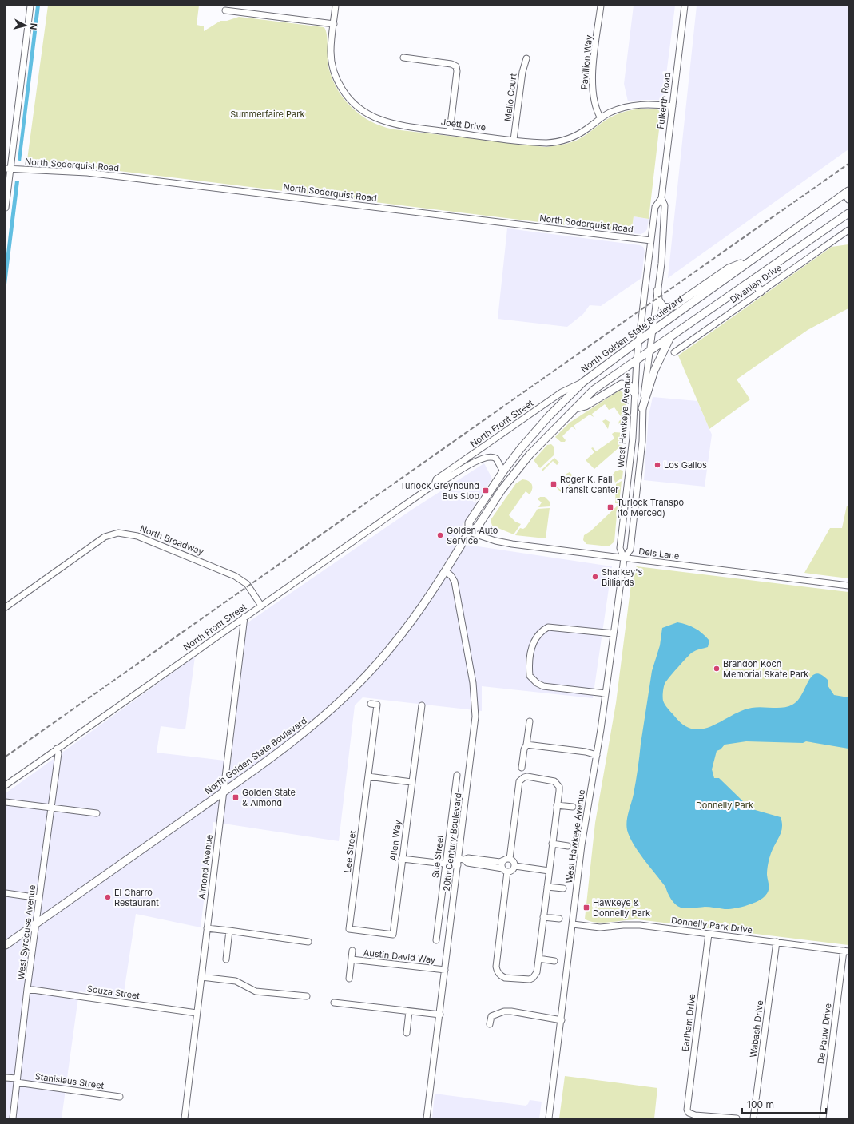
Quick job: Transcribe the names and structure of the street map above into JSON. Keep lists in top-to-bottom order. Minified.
{"streets":{"main road":["North Golden State Boulevard"],"street":["Pavillion Way","Mello Court","Fulkerth Road","Joett Drive","North Soderquist Road","Divanian Drive","West Hawkeye Avenue","North Front Street","North Broadway","Dels Lane","Allen Way","20th Century Boulevard","Lee Street","Sue Street","Almond Avenue","Donnelly Park Drive","West Syracuse Avenue","Austin David Way","Souza Street","Earlham Drive","Wabash Drive","De Pauw Drive","Stanislaus Street"]},"crossings":[["Pavillion Way","Joett Drive"],["Mello Court","Joett Drive"],["Fulkerth Road","Joett Drive"],["Fulkerth Road","North Soderquist Road"],["Fulkerth Road","North Golden State Boulevard"],["Fulkerth Road","West Hawkeye Avenue"],["North Golden State Boulevard","West Hawkeye Avenue"],["North Golden State Boulevard","North Front Street"],["North Golden State Boulevard","Dels Lane"],["North Golden State Boulevard","20th Century Boulevard"],["North Golden State Boulevard","Almond Avenue"],["North Golden State Boulevard","West Syracuse Avenue"],["West Hawkeye Avenue","Dels Lane"],["West Hawkeye Avenue","Donnelly Park Drive"],["North Front Street","North Broadway"],["North Front Street","Almond Avenue"],["North Front Street","West Syracuse Avenue"],["Allen Way","Lee Street"],["20th Century Boulevard","Austin David Way"],["Almond Avenue","Souza Street"],["Donnelly Park Drive","Earlham Drive"],["Donnelly Park Drive","Wabash Drive"],["Donnelly Park Drive","De Pauw Drive"],["West Syracuse Avenue","Souza Street"],["West Syracuse Avenue","Stanislaus Street"]],"parks":["Summerfaire Park","Donnelly Park"],"places":{"other":["Los Gallos","Golden Auto Service","Sharkey's Billiards","Brandon Koch Memorial Skate Park","El Charro Restaurant"],"transit":["Roger K. Fall Transit Center","Turlock Greyhound Bus Stop","Turlock Transpo (to Merced)","Golden State & Almond","Hawkeye & Donnelly Park"]},"scale_bar":"100 m","north":"right"}
